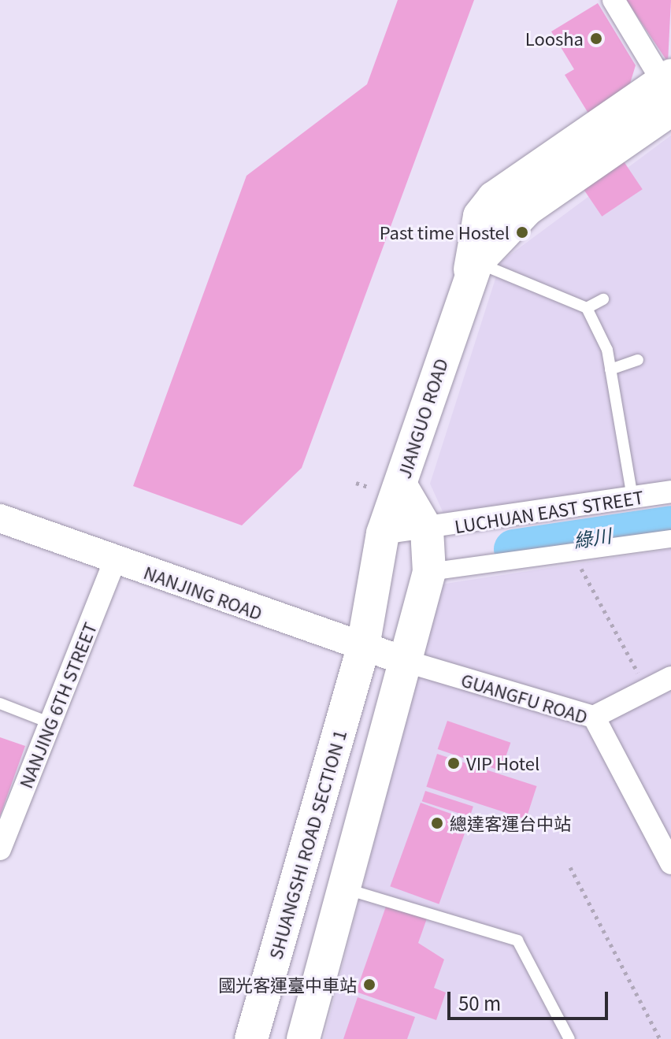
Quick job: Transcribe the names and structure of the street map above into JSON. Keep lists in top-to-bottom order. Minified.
{"streets":{"main road":["JIANGUO ROAD","SHUANGSHI ROAD SECTION 1"],"street":["LUCHUAN EAST STREET","NANJING ROAD","GUANGFU ROAD","NANJING 6TH STREET"]},"crossings":[["JIANGUO ROAD","LUCHUAN EAST STREET"],["JIANGUO ROAD","NANJING ROAD"],["JIANGUO ROAD","GUANGFU ROAD"],["JIANGUO ROAD","SHUANGSHI ROAD SECTION 1"],["LUCHUAN EAST STREET","SHUANGSHI ROAD SECTION 1"],["NANJING ROAD","GUANGFU ROAD"],["NANJING ROAD","NANJING 6TH STREET"],["NANJING ROAD","SHUANGSHI ROAD SECTION 1"]],"water":["綠川"],"places":["Loosha","Past time Hostel","VIP Hotel","總達客運台中站","國光客運臺中車站"],"scale_bar":"50 m"}
